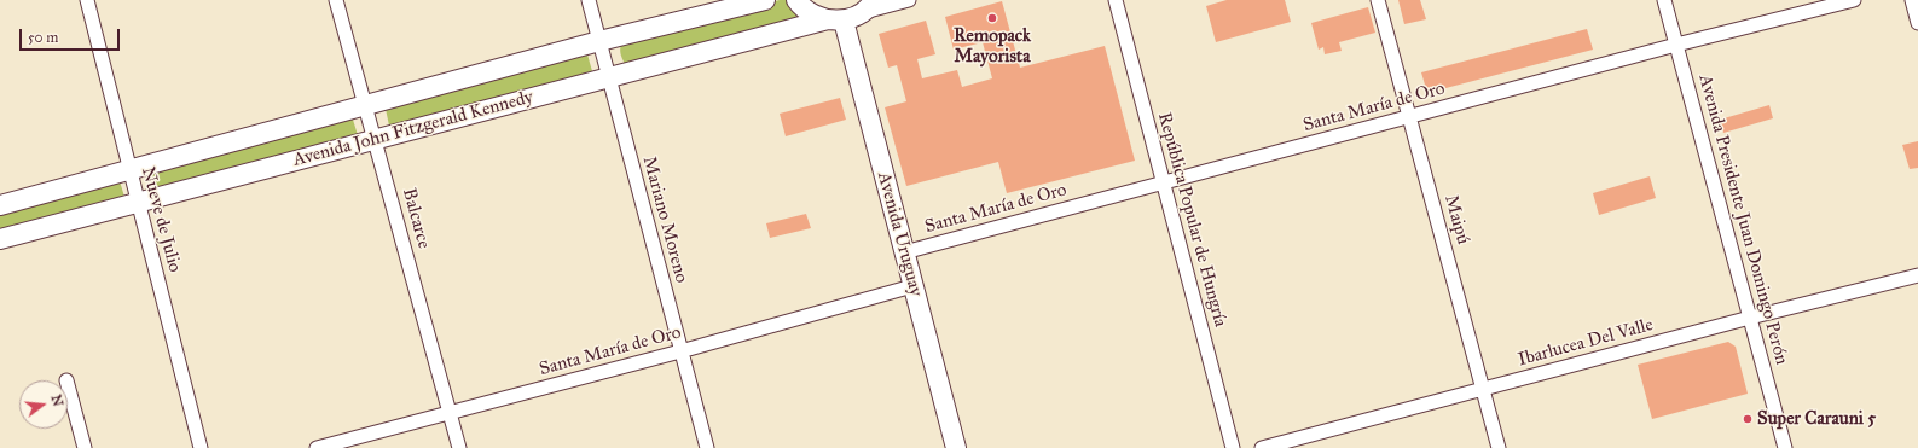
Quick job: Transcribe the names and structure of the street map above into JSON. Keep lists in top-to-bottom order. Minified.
{"streets":{"street":["Santa María de Oro","Avenida John Fitzgerald Kennedy","Balcarce","Nueve de Julio","Mariano Moreno","República Popular de Hungría","Maipú","Avenida Presidente Juan Domingo Perón","Avenida Uruguay","Ibarlucea Del Valle"]},"crossings":[["Santa María de Oro","Balcarce"],["Santa María de Oro","Mariano Moreno"],["Santa María de Oro","República Popular de Hungría"],["Santa María de Oro","Maipú"],["Santa María de Oro","Avenida Presidente Juan Domingo Perón"],["Santa María de Oro","Avenida Uruguay"],["Avenida John Fitzgerald Kennedy","Balcarce"],["Avenida John Fitzgerald Kennedy","Nueve de Julio"],["Avenida John Fitzgerald Kennedy","Mariano Moreno"],["Avenida John Fitzgerald Kennedy","Avenida Uruguay"],["Maipú","Ibarlucea Del Valle"],["Avenida Presidente Juan Domingo Perón","Ibarlucea Del Valle"]],"places":["Remopack Mayorista","Super Carauni 5"],"scale_bar":"50 m","north":"right"}
